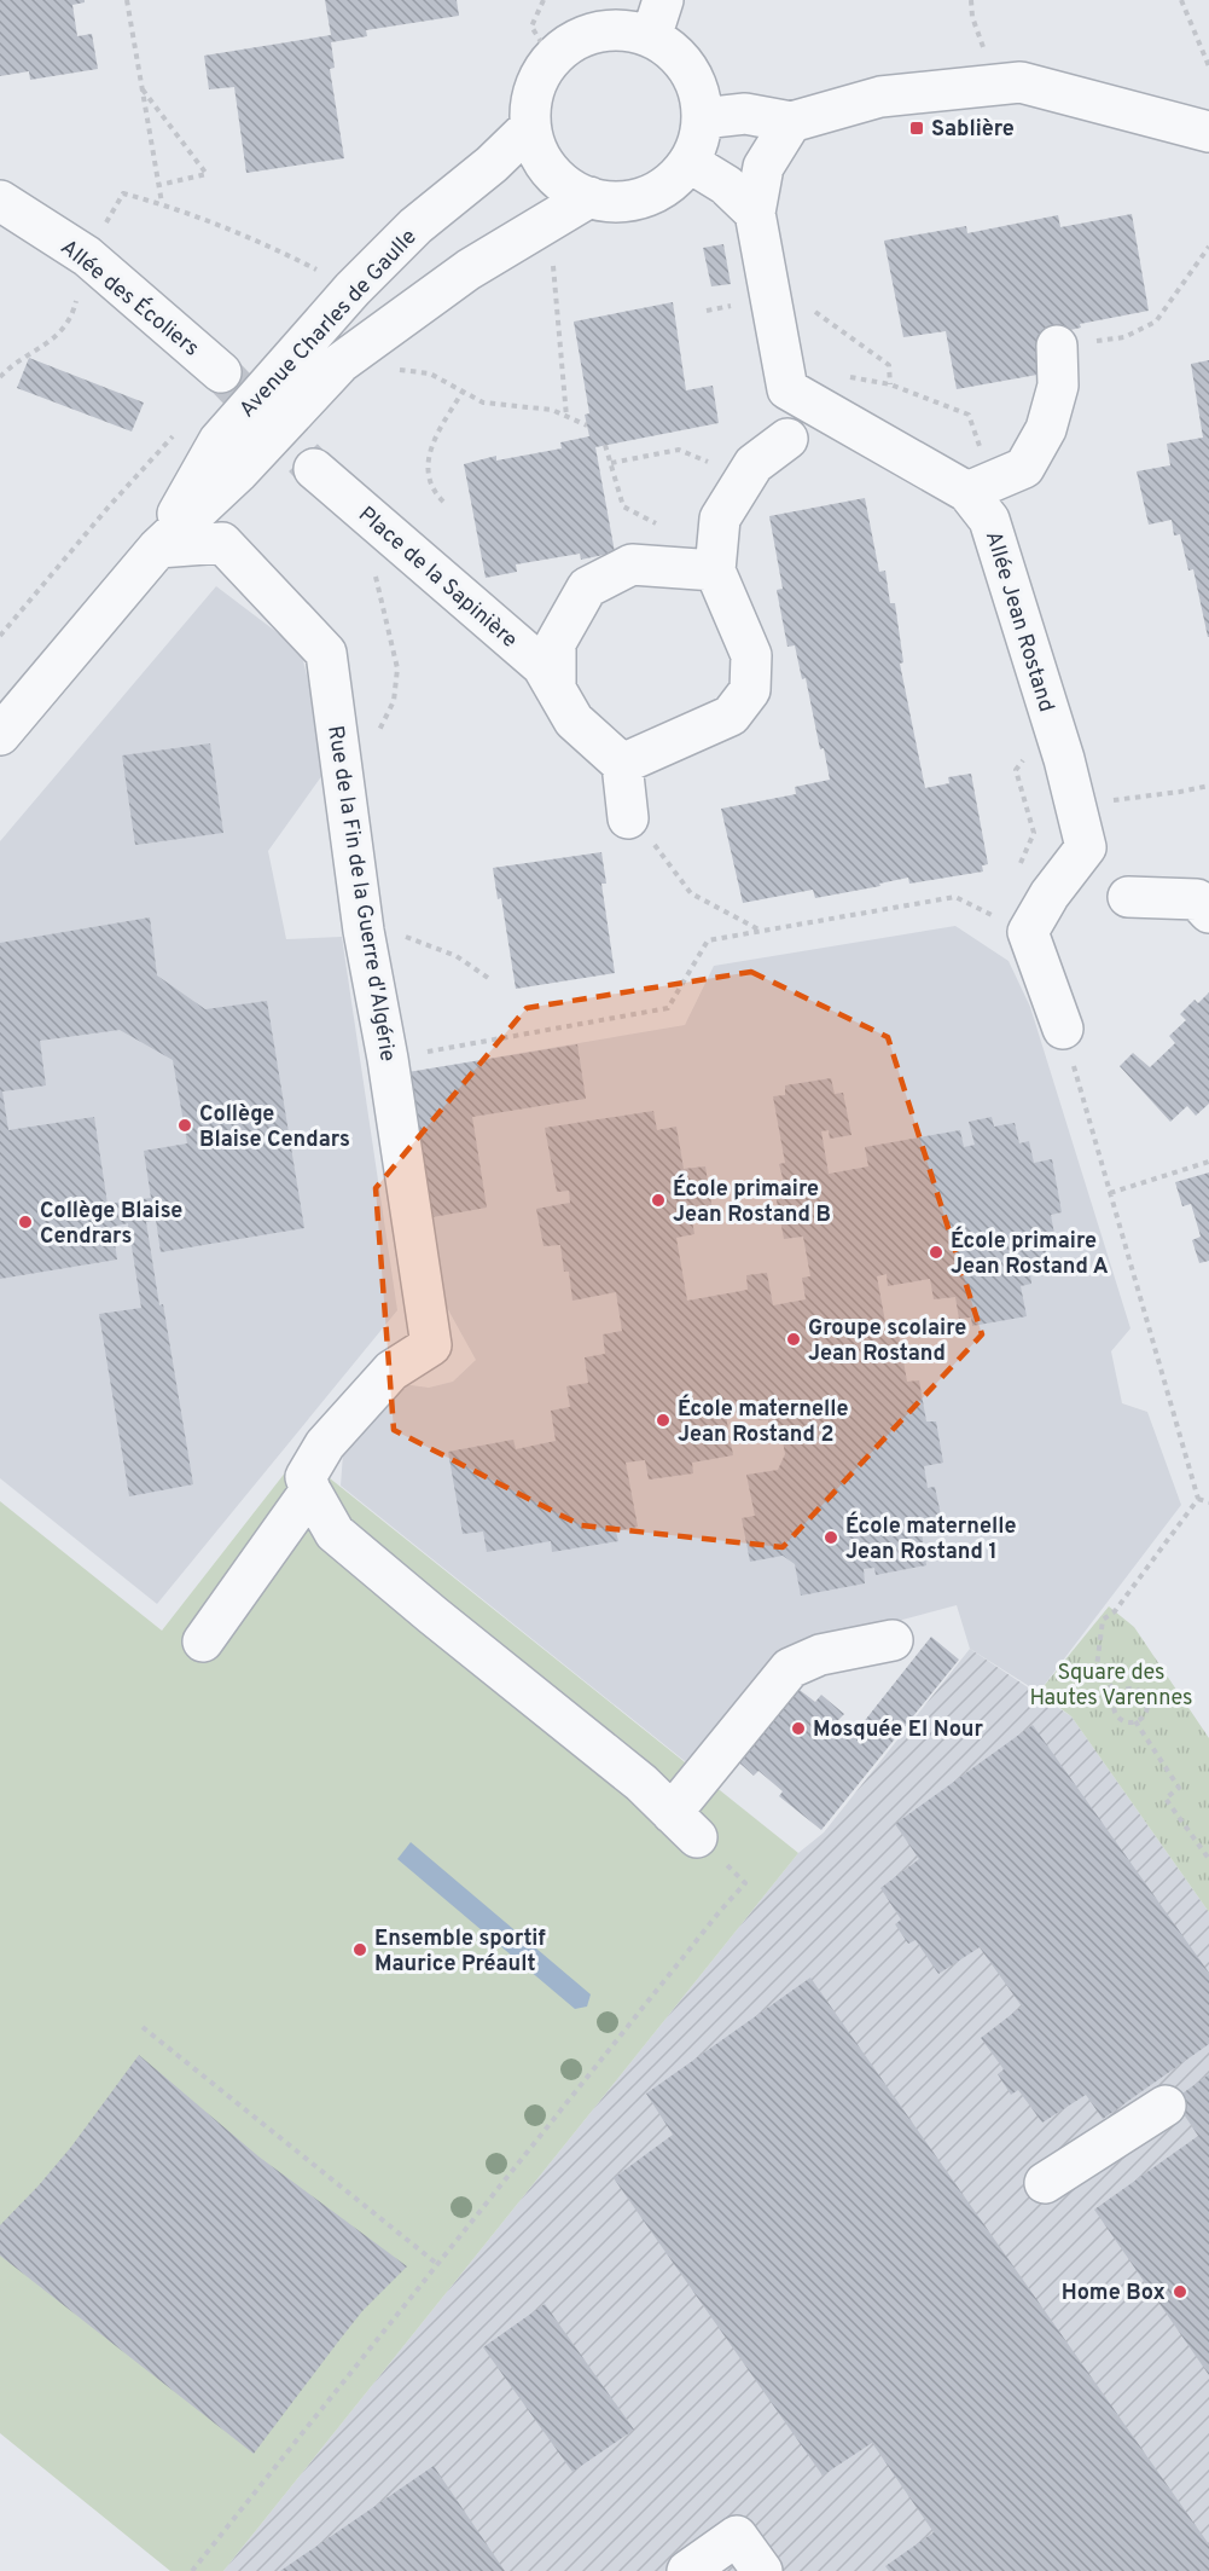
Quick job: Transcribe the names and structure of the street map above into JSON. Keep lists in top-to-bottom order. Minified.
{"streets":{"street":["Allée des Écoliers","Avenue Charles de Gaulle","Place de la Sapinière","Allée Jean Rostand","Rue de la Fin de la Guerre d'Algérie"]},"crossings":[["Avenue Charles de Gaulle","Rue de la Fin de la Guerre d'Algérie"]],"parks":["Square des Hautes Varennes"],"places":{"transit":["Sablière"],"other":["Collège Blaise Cendars","École primaire Jean Rostand B","Collège Blaise Cendrars","École primaire Jean Rostand A","Groupe scolaire Jean Rostand","École maternelle Jean Rostand 2","École maternelle Jean Rostand 1","Mosquée El Nour","Ensemble sportif Maurice Préault","Home Box"]}}
